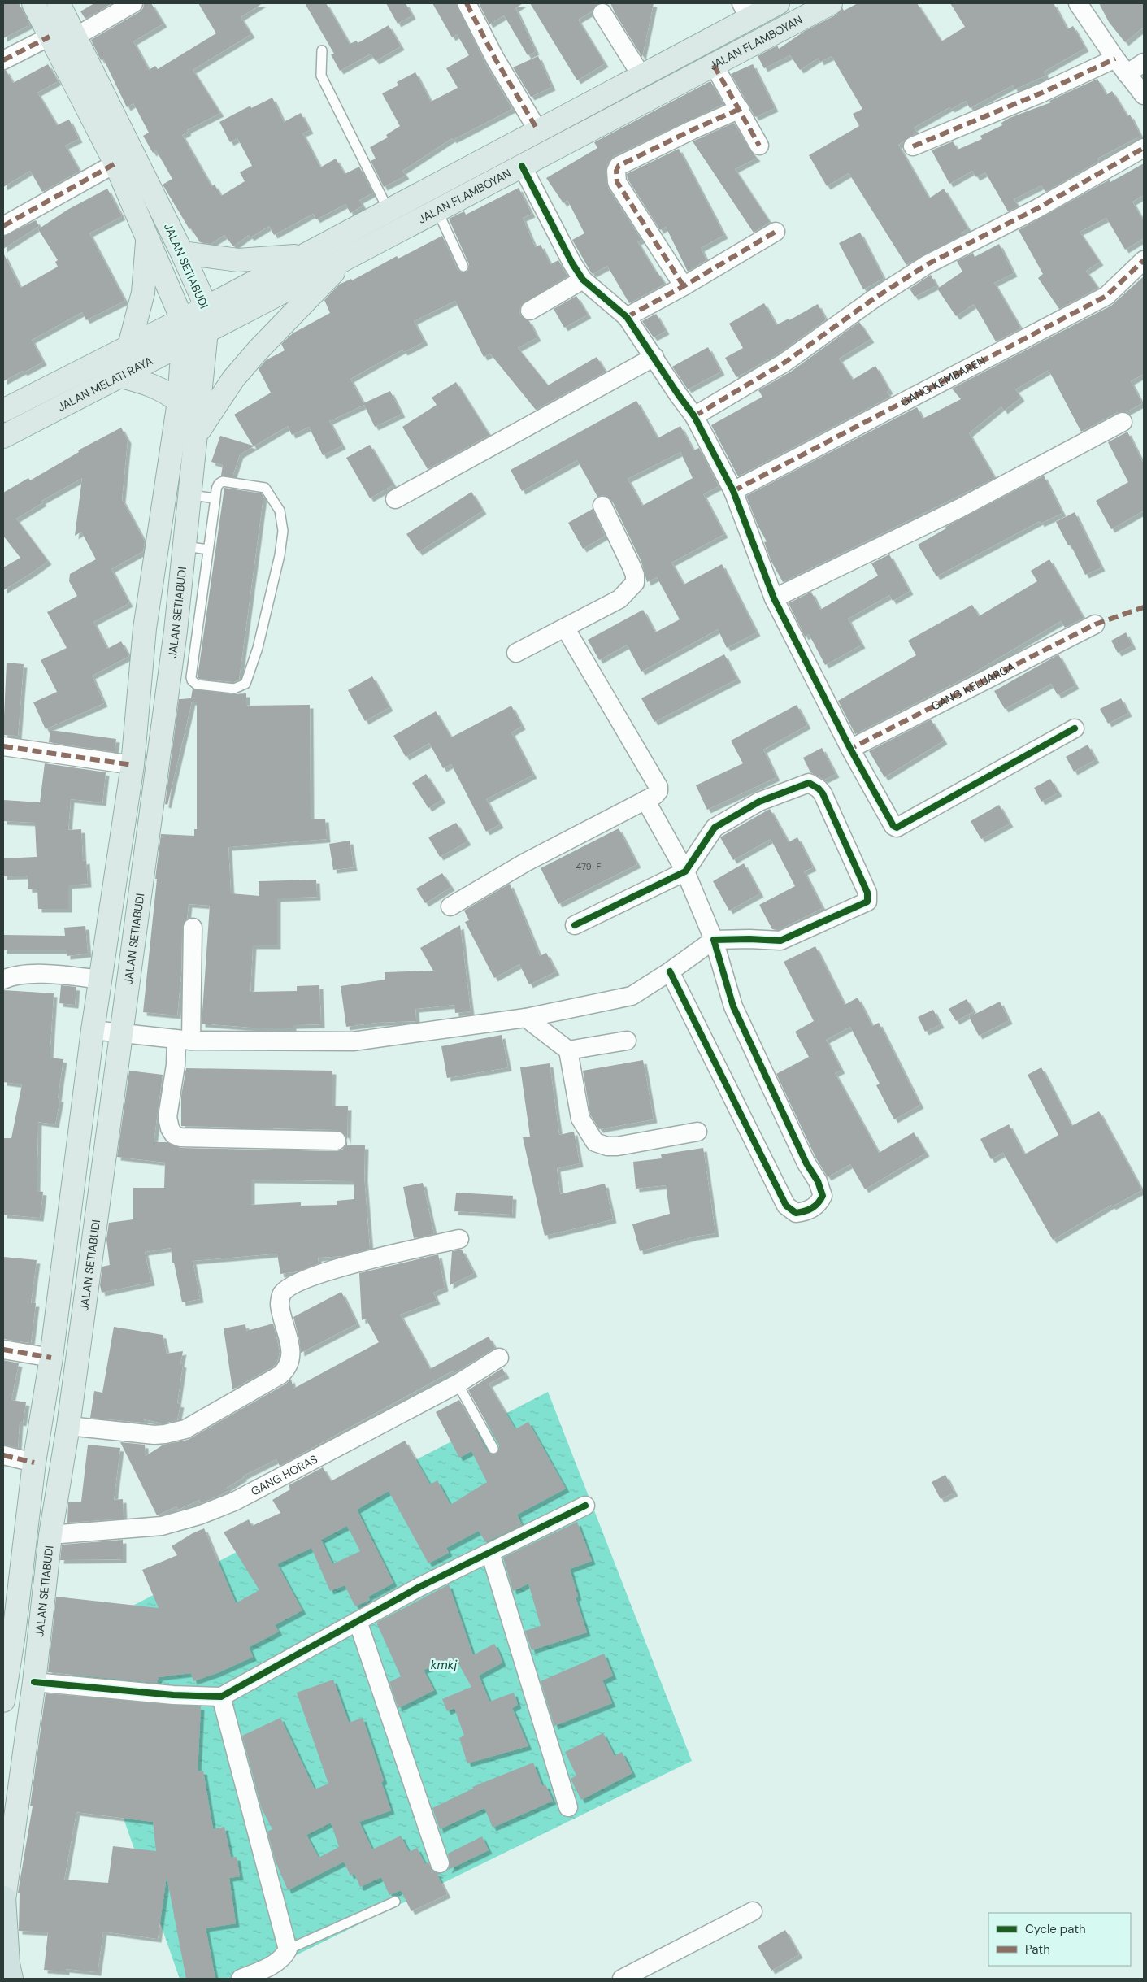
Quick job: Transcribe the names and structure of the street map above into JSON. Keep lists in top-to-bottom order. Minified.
{"streets":{"main road":["JALAN FLAMBOYAN","JALAN SETIABUDI","JALAN MELATI RAYA"],"street":["GANG KEMBAREN","GANG KELUARGA","GANG HORAS"]},"crossings":[["JALAN FLAMBOYAN","JALAN SETIABUDI"],["JALAN FLAMBOYAN","JALAN MELATI RAYA"],["JALAN SETIABUDI","JALAN MELATI RAYA"],["JALAN SETIABUDI","GANG HORAS"]],"water":["kmkj"],"house_numbers":["479-F"],"legend":["Cycle path","Path"]}
